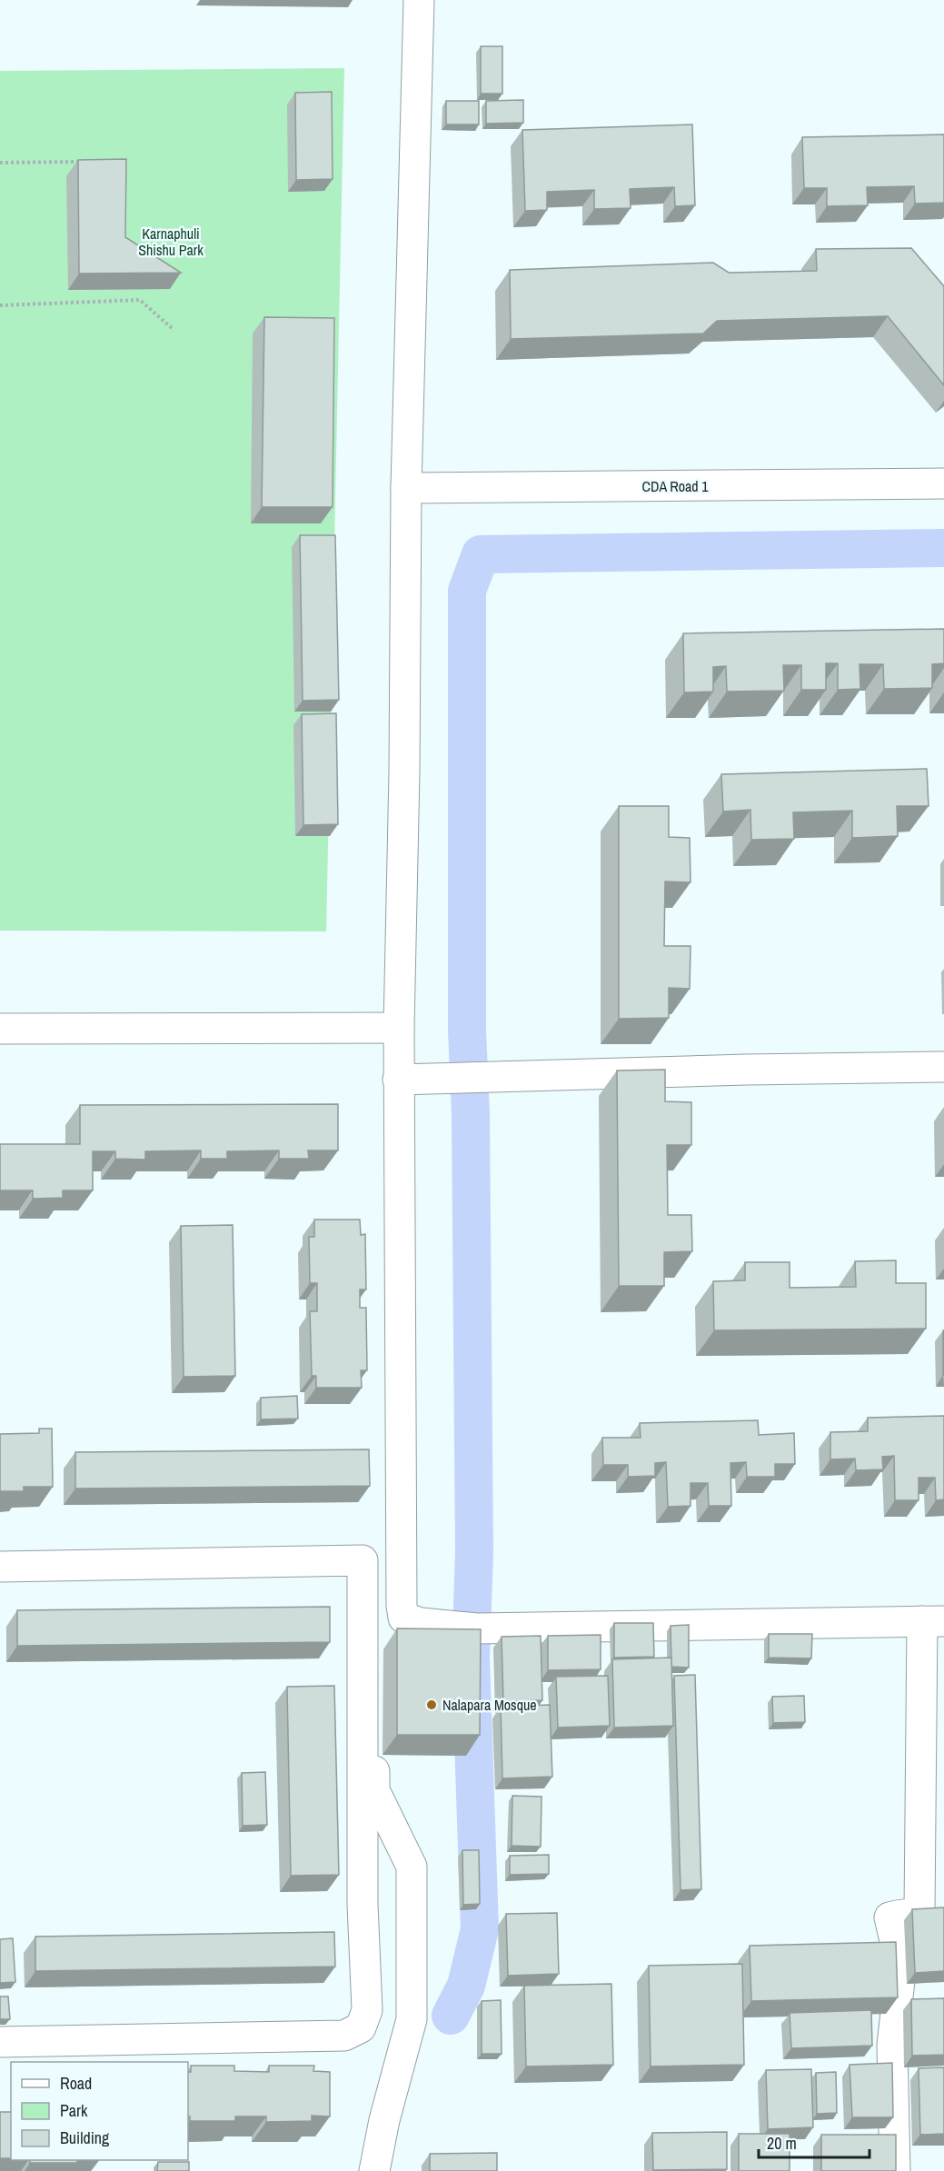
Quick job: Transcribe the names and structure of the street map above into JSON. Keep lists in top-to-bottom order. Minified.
{"streets":{"street":["CDA Road 1"]},"parks":["Karnaphuli Shishu Park"],"places":["Nalapara Mosque"],"legend":["Road","Park","Building"],"scale_bar":"20 m"}
